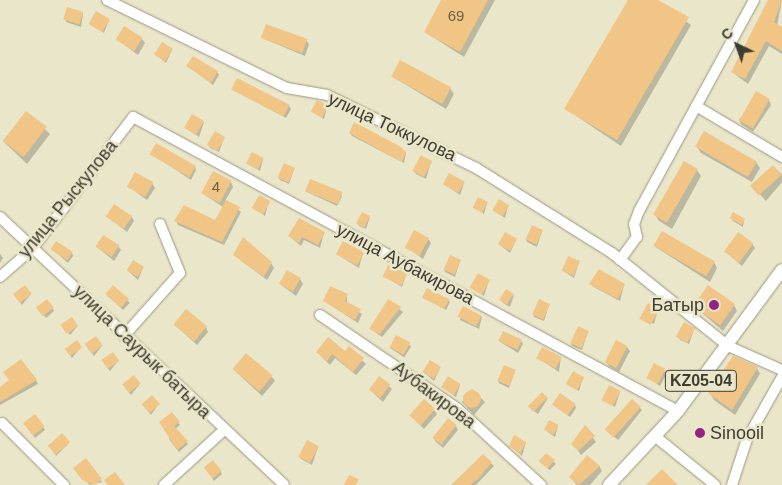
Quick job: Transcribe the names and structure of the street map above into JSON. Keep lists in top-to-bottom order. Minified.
{"streets":{"main road":["KZ05-04"],"street":["улица Токкулова","улица Рыскулова","улица Аубакирова","улица Саурык батыра","Аубакирова"]},"crossings":[["улица Токкулова","KZ05-04"],["улица Рыскулова","улица Аубакирова"],["улица Рыскулова","улица Саурык батыра"],["улица Аубакирова","KZ05-04"]],"places":["Батыр","Sinooil"],"house_numbers":["69","4"],"north":"top left"}
